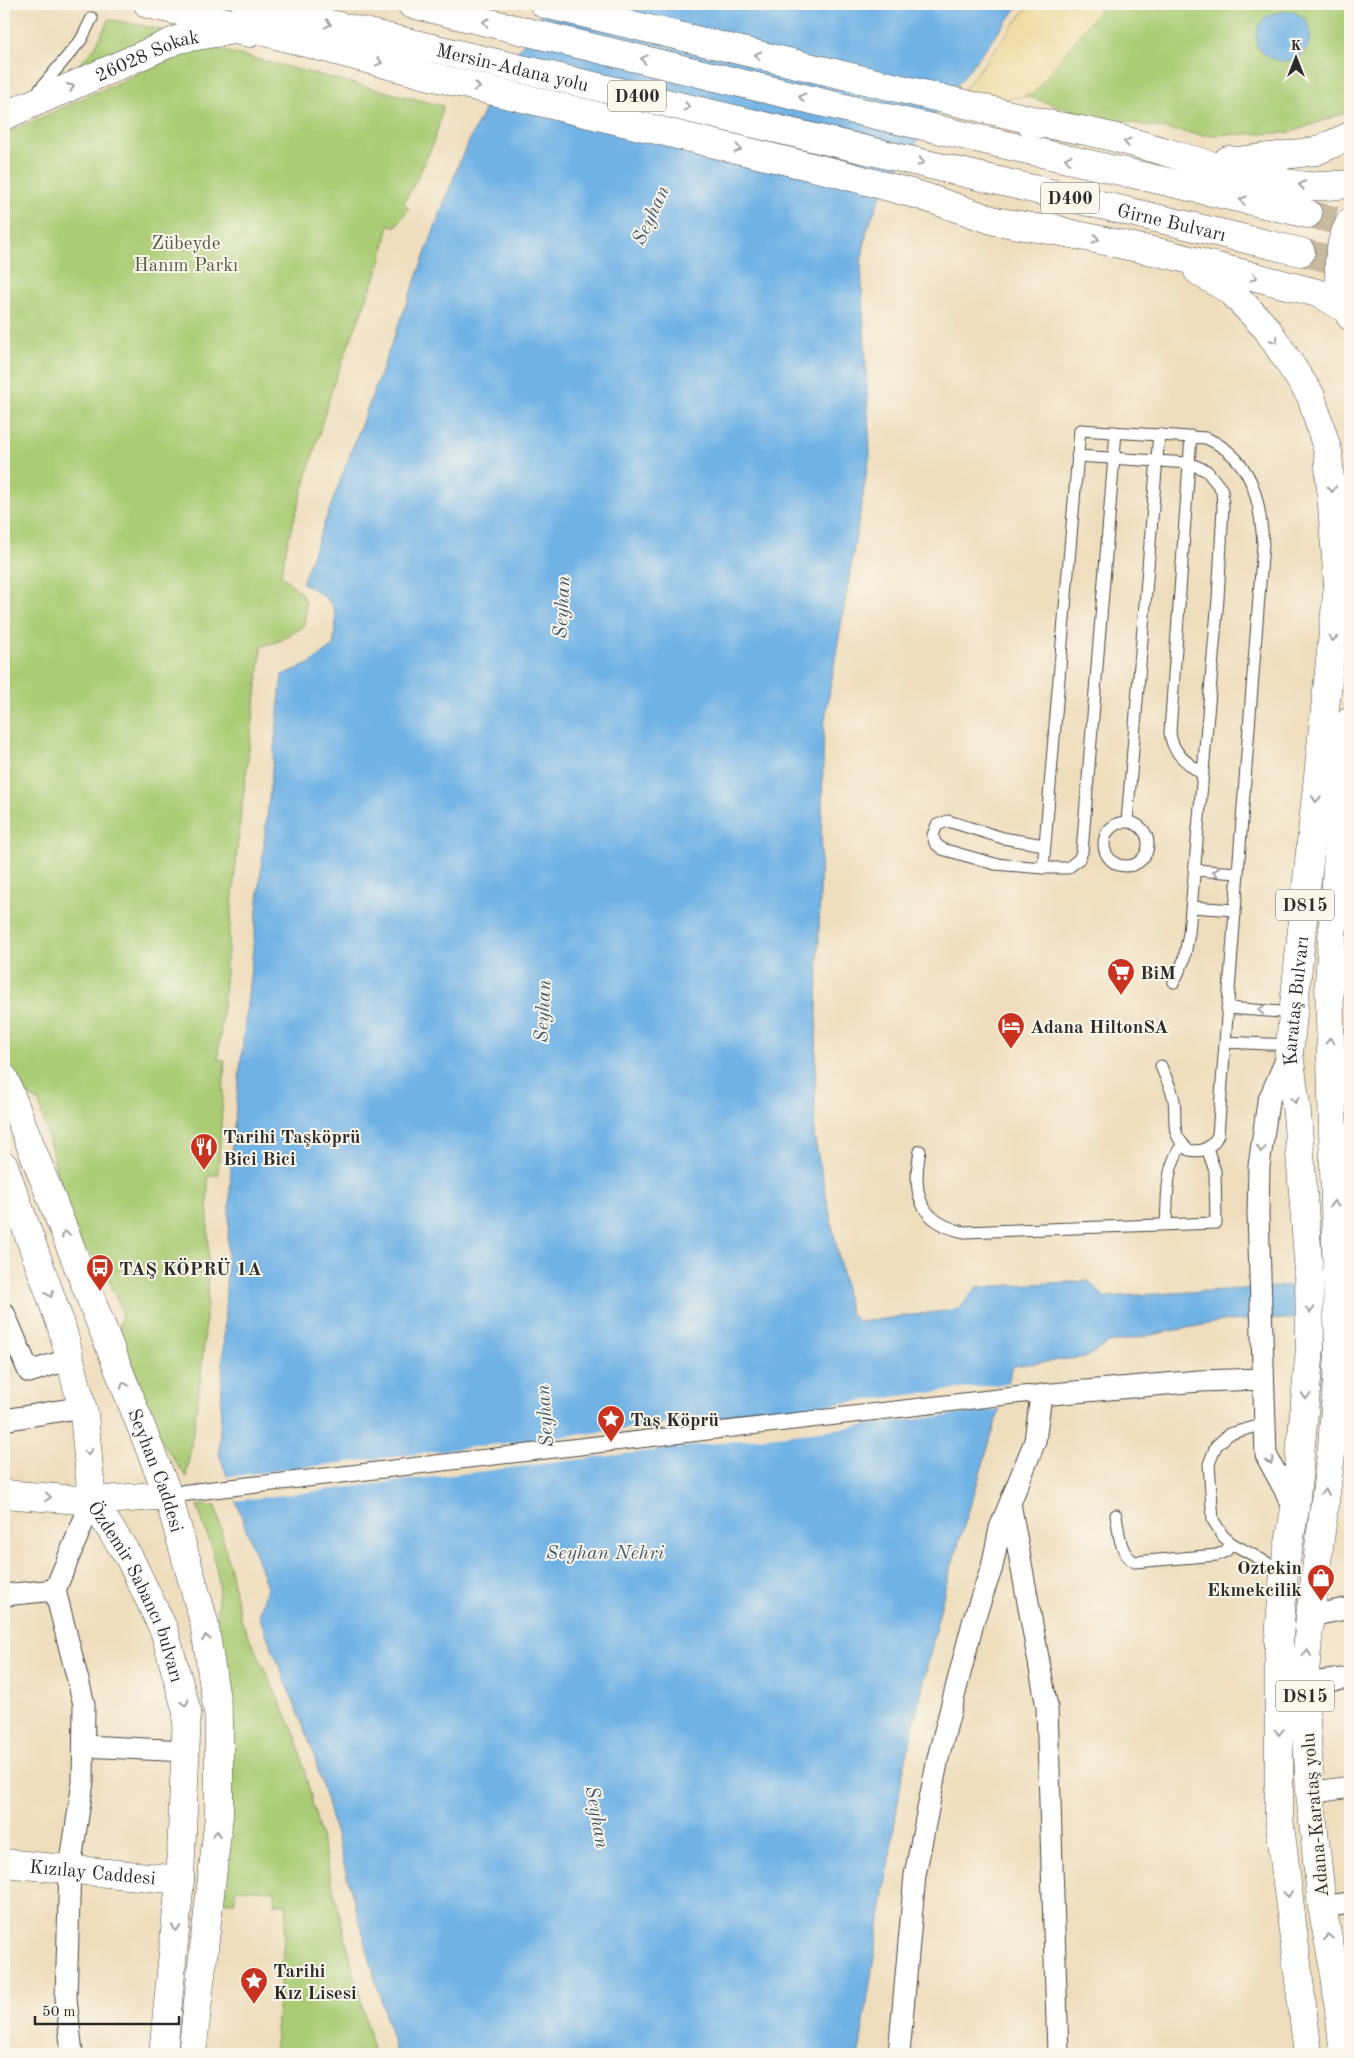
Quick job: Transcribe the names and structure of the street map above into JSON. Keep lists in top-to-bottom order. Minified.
{"streets":{"main road":["26028 Sokak","Mersin-Adana yolu","D400","Girne Bulvarı","D815","Karataş Bulvarı","Seyhan Caddesi","Özdemir Sabancı bulvarı","Adana-Karataş yolu","Kızılay Caddesi"]},"crossings":[["Mersin-Adana yolu","Girne Bulvarı"],["Karataş Bulvarı","Adana-Karataş yolu"],["Özdemir Sabancı bulvarı","Kızılay Caddesi"]],"one_way":["26028 Sokak","Seyhan Caddesi","Özdemir Sabancı bulvarı"],"water":["Seyhan","Seyhan Nehri"],"parks":["Zübeyde Hanım Parkı"],"places":{"supermarket":["BiM"],"hotel":["Adana HiltonSA"],"restaurant":["Tarihi Taşköprü Bici Bici"],"bus stop":["TAŞ KÖPRÜ 1A"],"place":["Taș Köprü","Tarihi Kız Lisesi"],"shop":["Oztekin Ekmekcilik"]},"scale_bar":"50 m","north":"top"}
